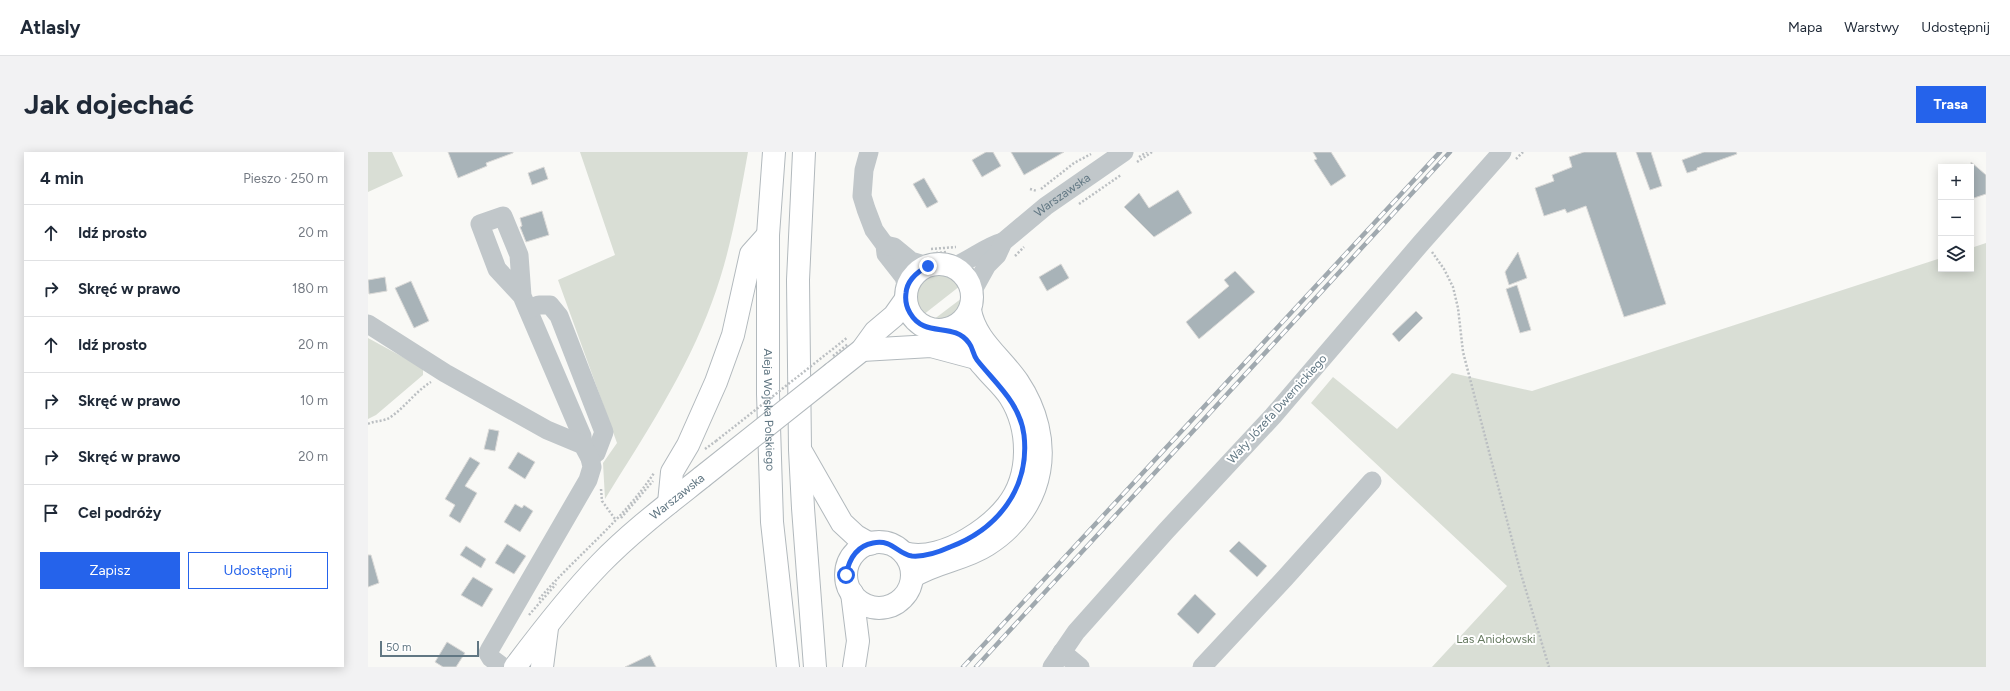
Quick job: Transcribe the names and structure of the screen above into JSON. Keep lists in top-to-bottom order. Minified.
{"streets":{"main road":["Warszawska","Aleja Wojska Polskiego"],"street":["Wały Józefa Dwernickiego"]},"parks":["Las Aniołowski"],"scale_bar":"50 m","page":{"header":"Atlasly","nav":["Mapa","Warstwy","Udostępnij"],"buttons":["Trasa",["Zapisz","Udostępnij"]],"title":"Jak dojechać","heading":["4 min","Pieszo · 250 m"],"map_buttons":["+","−"],"list":[["Idź prosto","20 m"],["Skręć w prawo","180 m"],["Idź prosto","20 m"],["Skręć w prawo","10 m"],["Skręć w prawo","20 m"],"Cel podróży"],"scale":"50 m"}}
